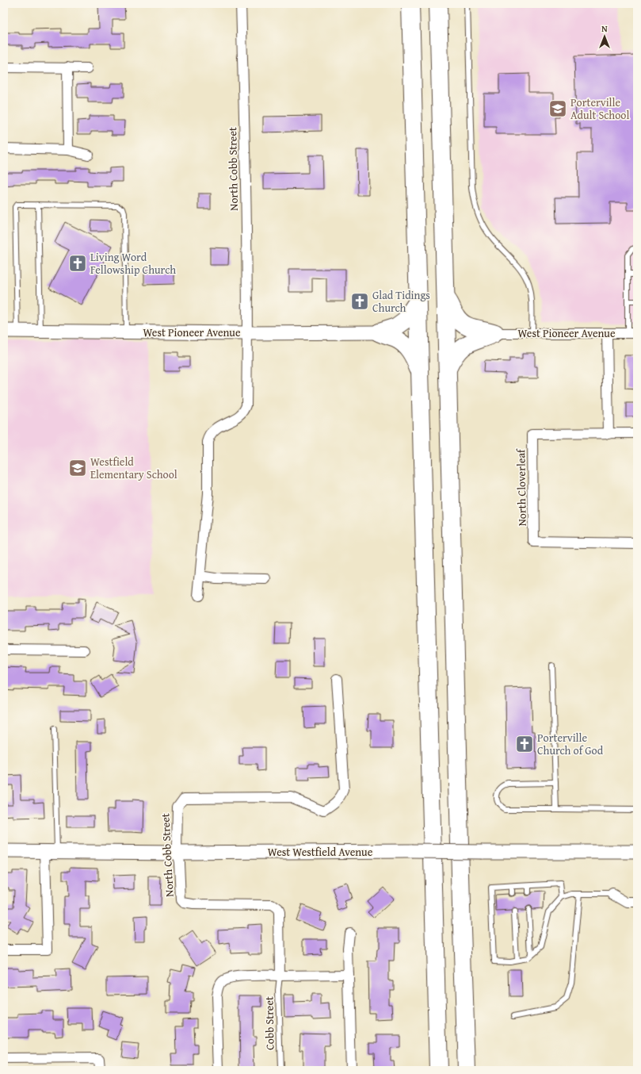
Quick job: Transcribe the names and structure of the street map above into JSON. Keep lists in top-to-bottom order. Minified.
{"streets":{"street":["North Cobb Street","West Pioneer Avenue","North Cloverleaf","West Westfield Avenue"],"lane":["Cobb Street"]},"crossings":[["North Cobb Street","West Pioneer Avenue"],["North Cobb Street","West Westfield Avenue"],["North Cobb Street","Cobb Street"]],"places":{"school or university":["Porterville Adult School","Westfield Elementary School"],"church":["Living Word Fellowship Church","Glad Tidings Church","Porterville Church of God"]},"north":"top"}
